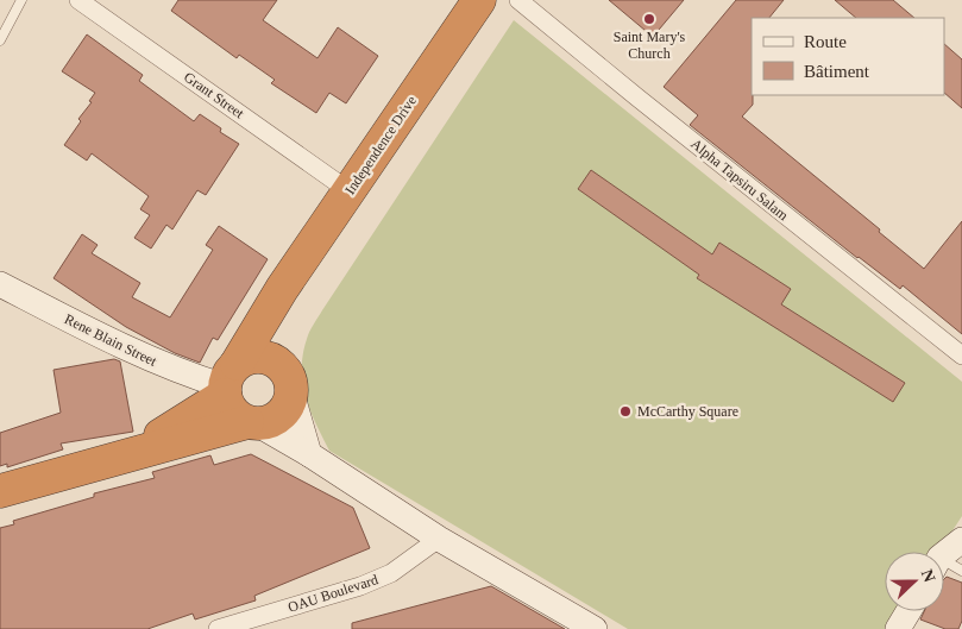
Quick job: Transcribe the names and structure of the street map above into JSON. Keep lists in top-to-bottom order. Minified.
{"streets":{"highway":["Independence Drive"],"street":["Grant Street","Alpha Tapsiru Salam","Rene Blain Street","OAU Boulevard"]},"crossings":[["Grant Street","Independence Drive"],["Independence Drive","Rene Blain Street"]],"places":["Saint Mary's Church","McCarthy Square"],"legend":["Route","Bâtiment"],"north":"right"}
